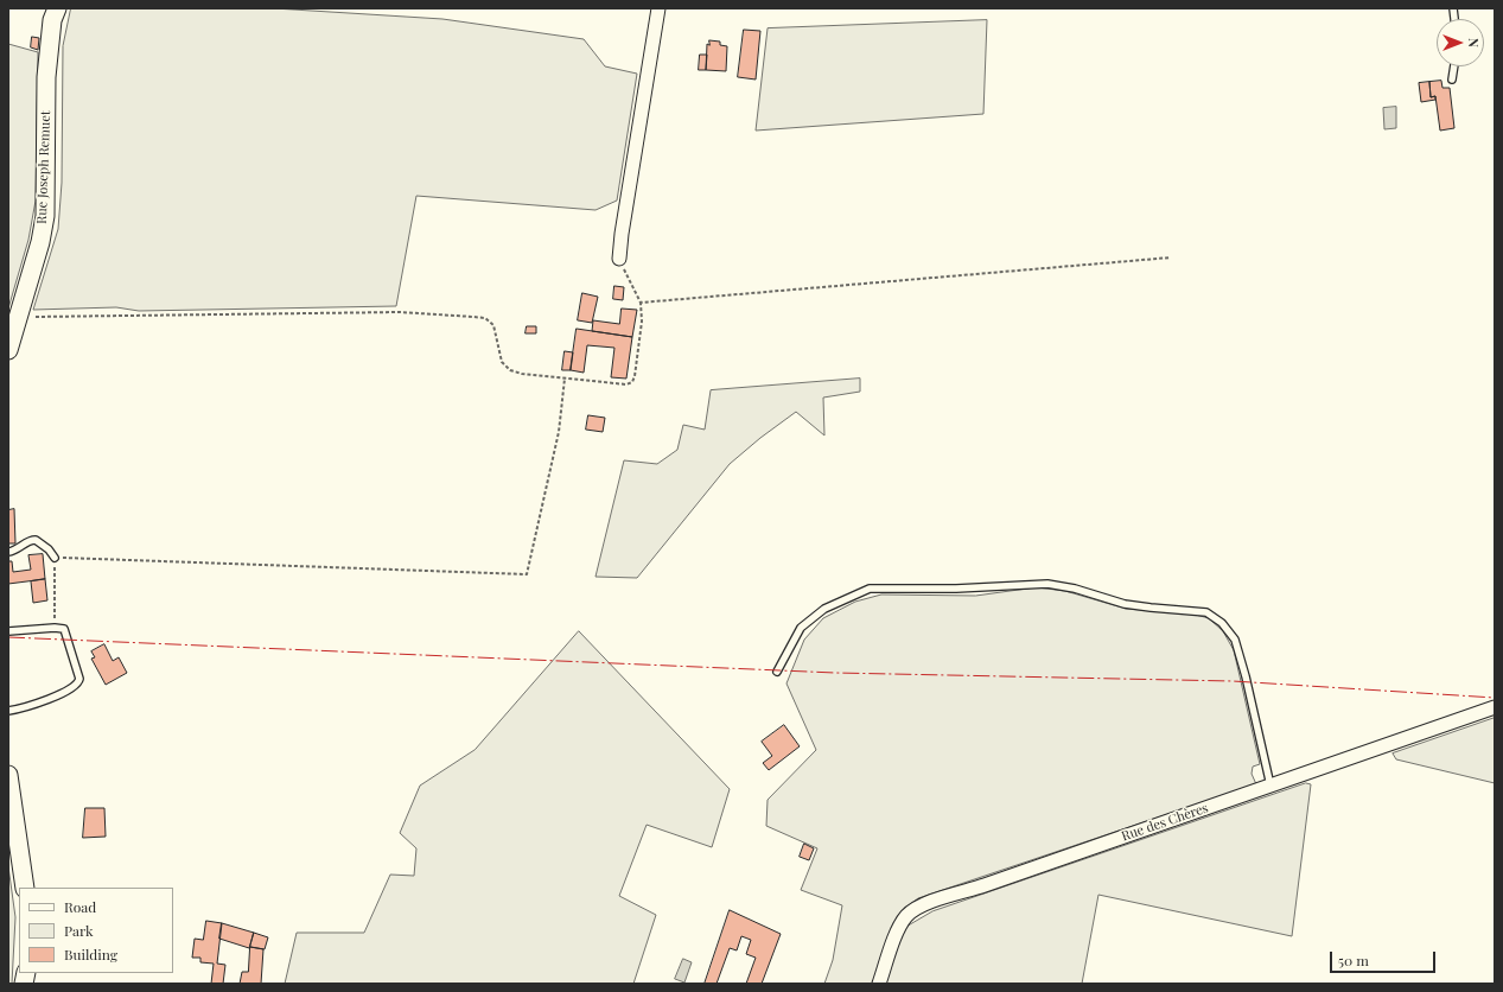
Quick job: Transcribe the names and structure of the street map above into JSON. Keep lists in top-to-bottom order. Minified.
{"streets":{"street":["Rue Joseph Remuet","Rue des Chères"]},"legend":["Road","Park","Building"],"scale_bar":"50 m","north":"right"}
